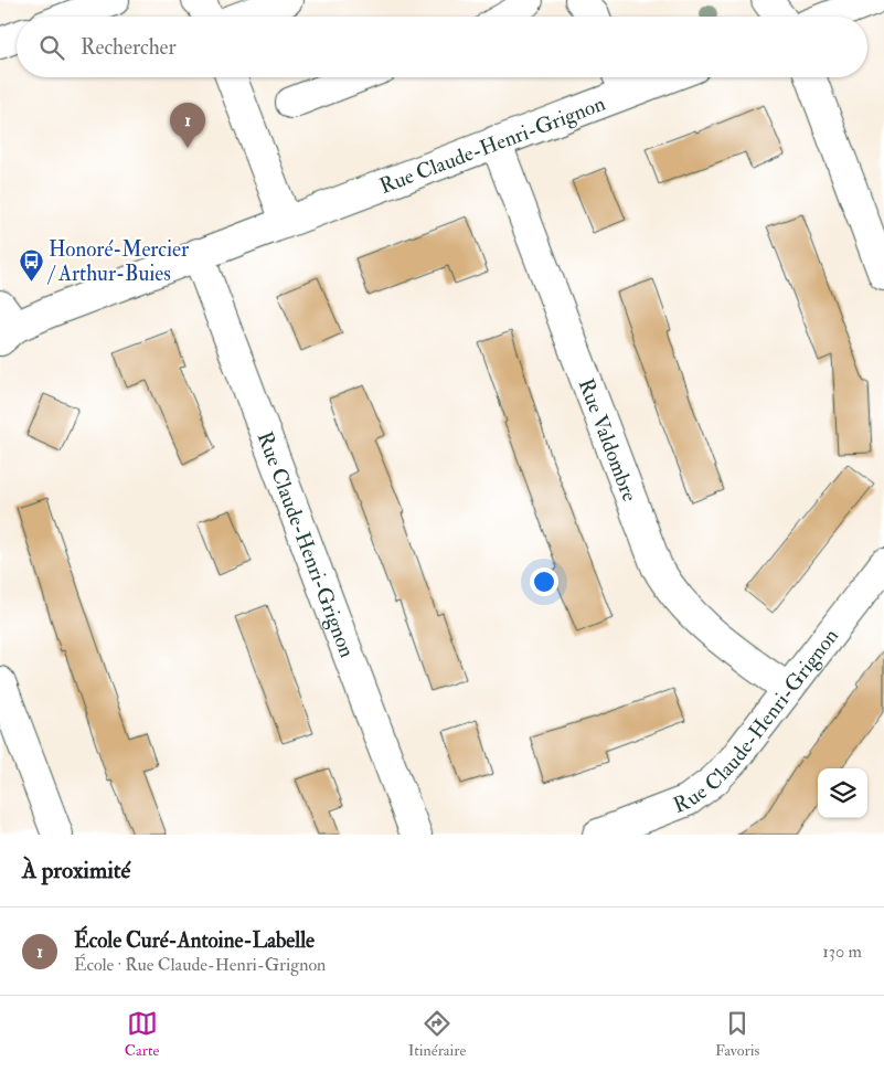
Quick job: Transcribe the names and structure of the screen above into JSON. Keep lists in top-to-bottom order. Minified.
{"streets":{"street":["Rue Claude-Henri-Grignon","Rue Valdombre"]},"crossings":[["Rue Claude-Henri-Grignon","Rue Valdombre"]],"places":{"bus stop":["Honoré-Mercier / Arthur-Buies"]},"page":{"search":"Rechercher","pins":"1","heading":"À proximité","list":[{"mark":"1","name":"École Curé-Antoine-Labelle","note":"École · Rue Claude-Henri-Grignon","value":"130 m"}],"nav":["Carte","Itinéraire","Favoris"]}}
